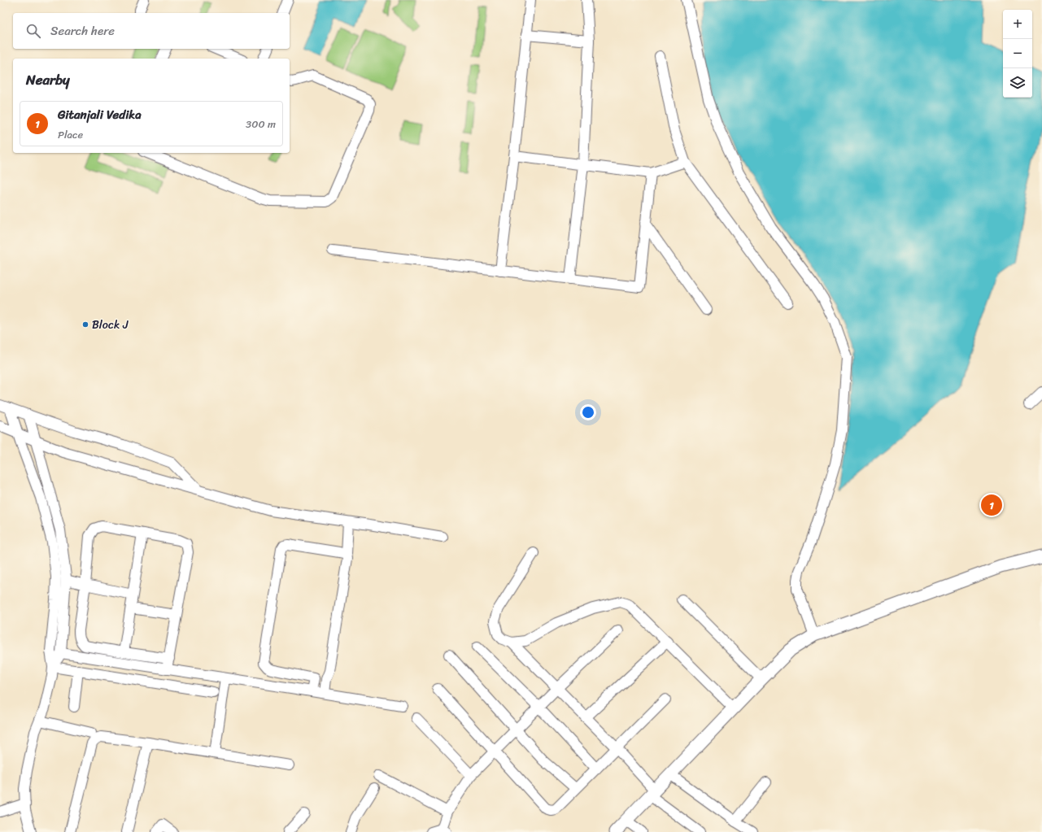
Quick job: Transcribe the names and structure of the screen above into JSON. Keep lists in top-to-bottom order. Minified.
{"places":["Block J"],"page":{"map_buttons":["+","−"],"search":"Search here","heading":"Nearby","list":[{"mark":"1","name":"Gitanjali Vedika","note":"Place","value":"300 m"}],"pins":"1"}}
